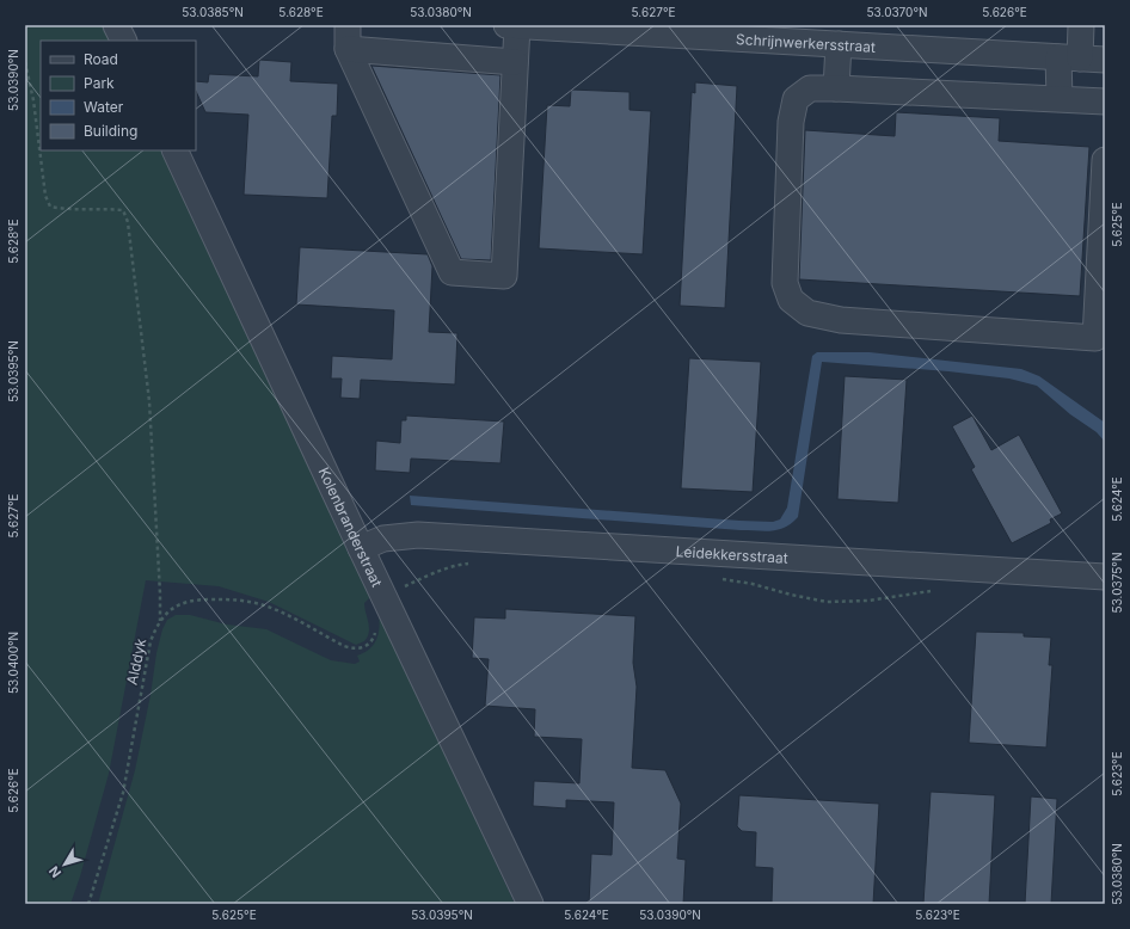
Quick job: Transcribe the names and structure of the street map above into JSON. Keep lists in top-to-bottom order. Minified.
{"streets":{"street":["Schrijnwerkersstraat","Kolenbranderstraat","Leidekkersstraat"],"path":["Alddyk"]},"crossings":[["Kolenbranderstraat","Leidekkersstraat"]],"legend":["Road","Park","Water","Building"],"north":"bottom left","coordinates":["53.0385°N","5.628°E","53.0380°N","5.627°E","53.0370°N","5.626°E","53.0390°N","5.625°E","53.0395°N","5.624°E","53.0375°N","53.0400°N","5.623°E"]}
